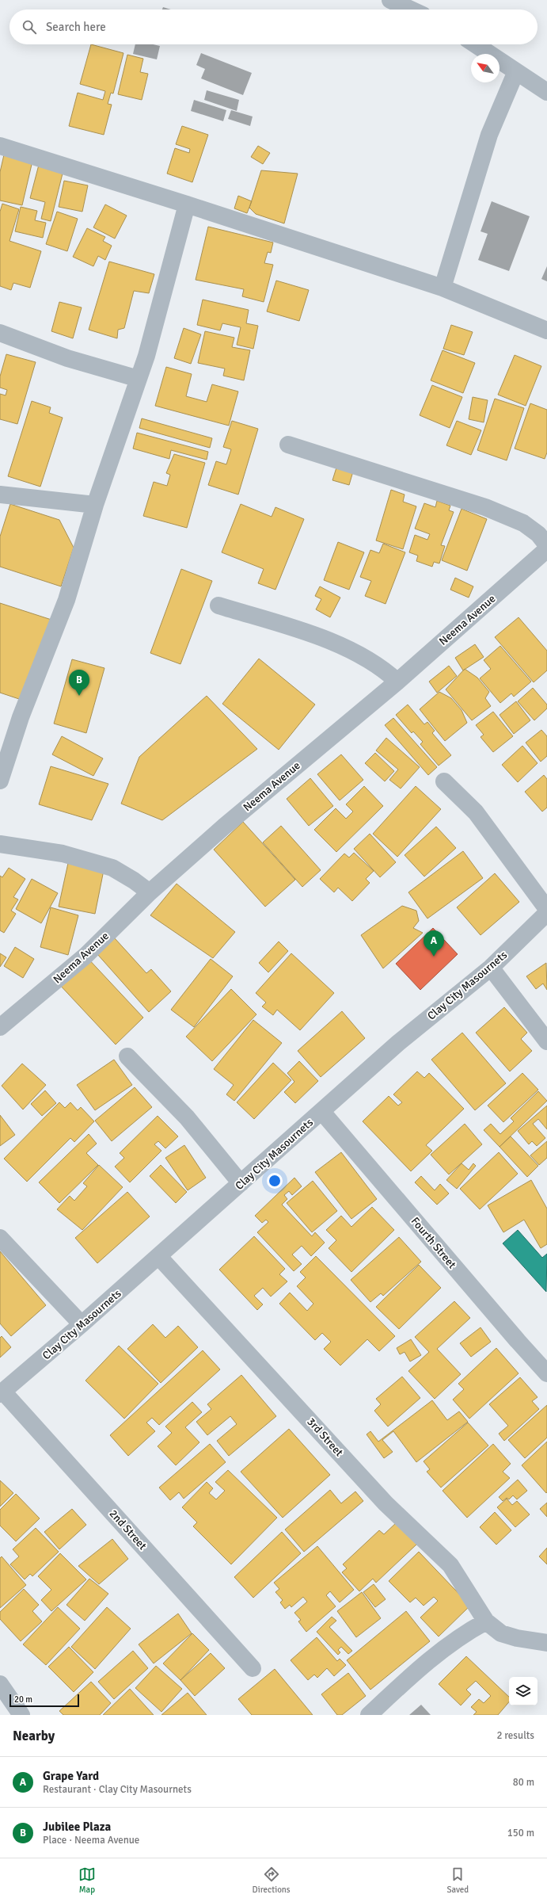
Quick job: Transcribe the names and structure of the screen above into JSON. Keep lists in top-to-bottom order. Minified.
{"streets":{"street":["Neema Avenue","Clay City Masournets","Fourth Street","3rd Street","2nd Street"]},"crossings":[["Clay City Masournets","Fourth Street"],["Clay City Masournets","3rd Street"],["Clay City Masournets","2nd Street"]],"scale_bar":"20 m","north":"top left","page":{"search":"Search here","pins":["B","A"],"scale":"20 m","heading":["Nearby","2 results"],"list":[{"mark":"A","name":"Grape Yard","note":"Restaurant · Clay City Masournets","value":"80 m"},{"mark":"B","name":"Jubilee Plaza","note":"Place · Neema Avenue","value":"150 m"}],"nav":["Map","Directions","Saved"]}}
